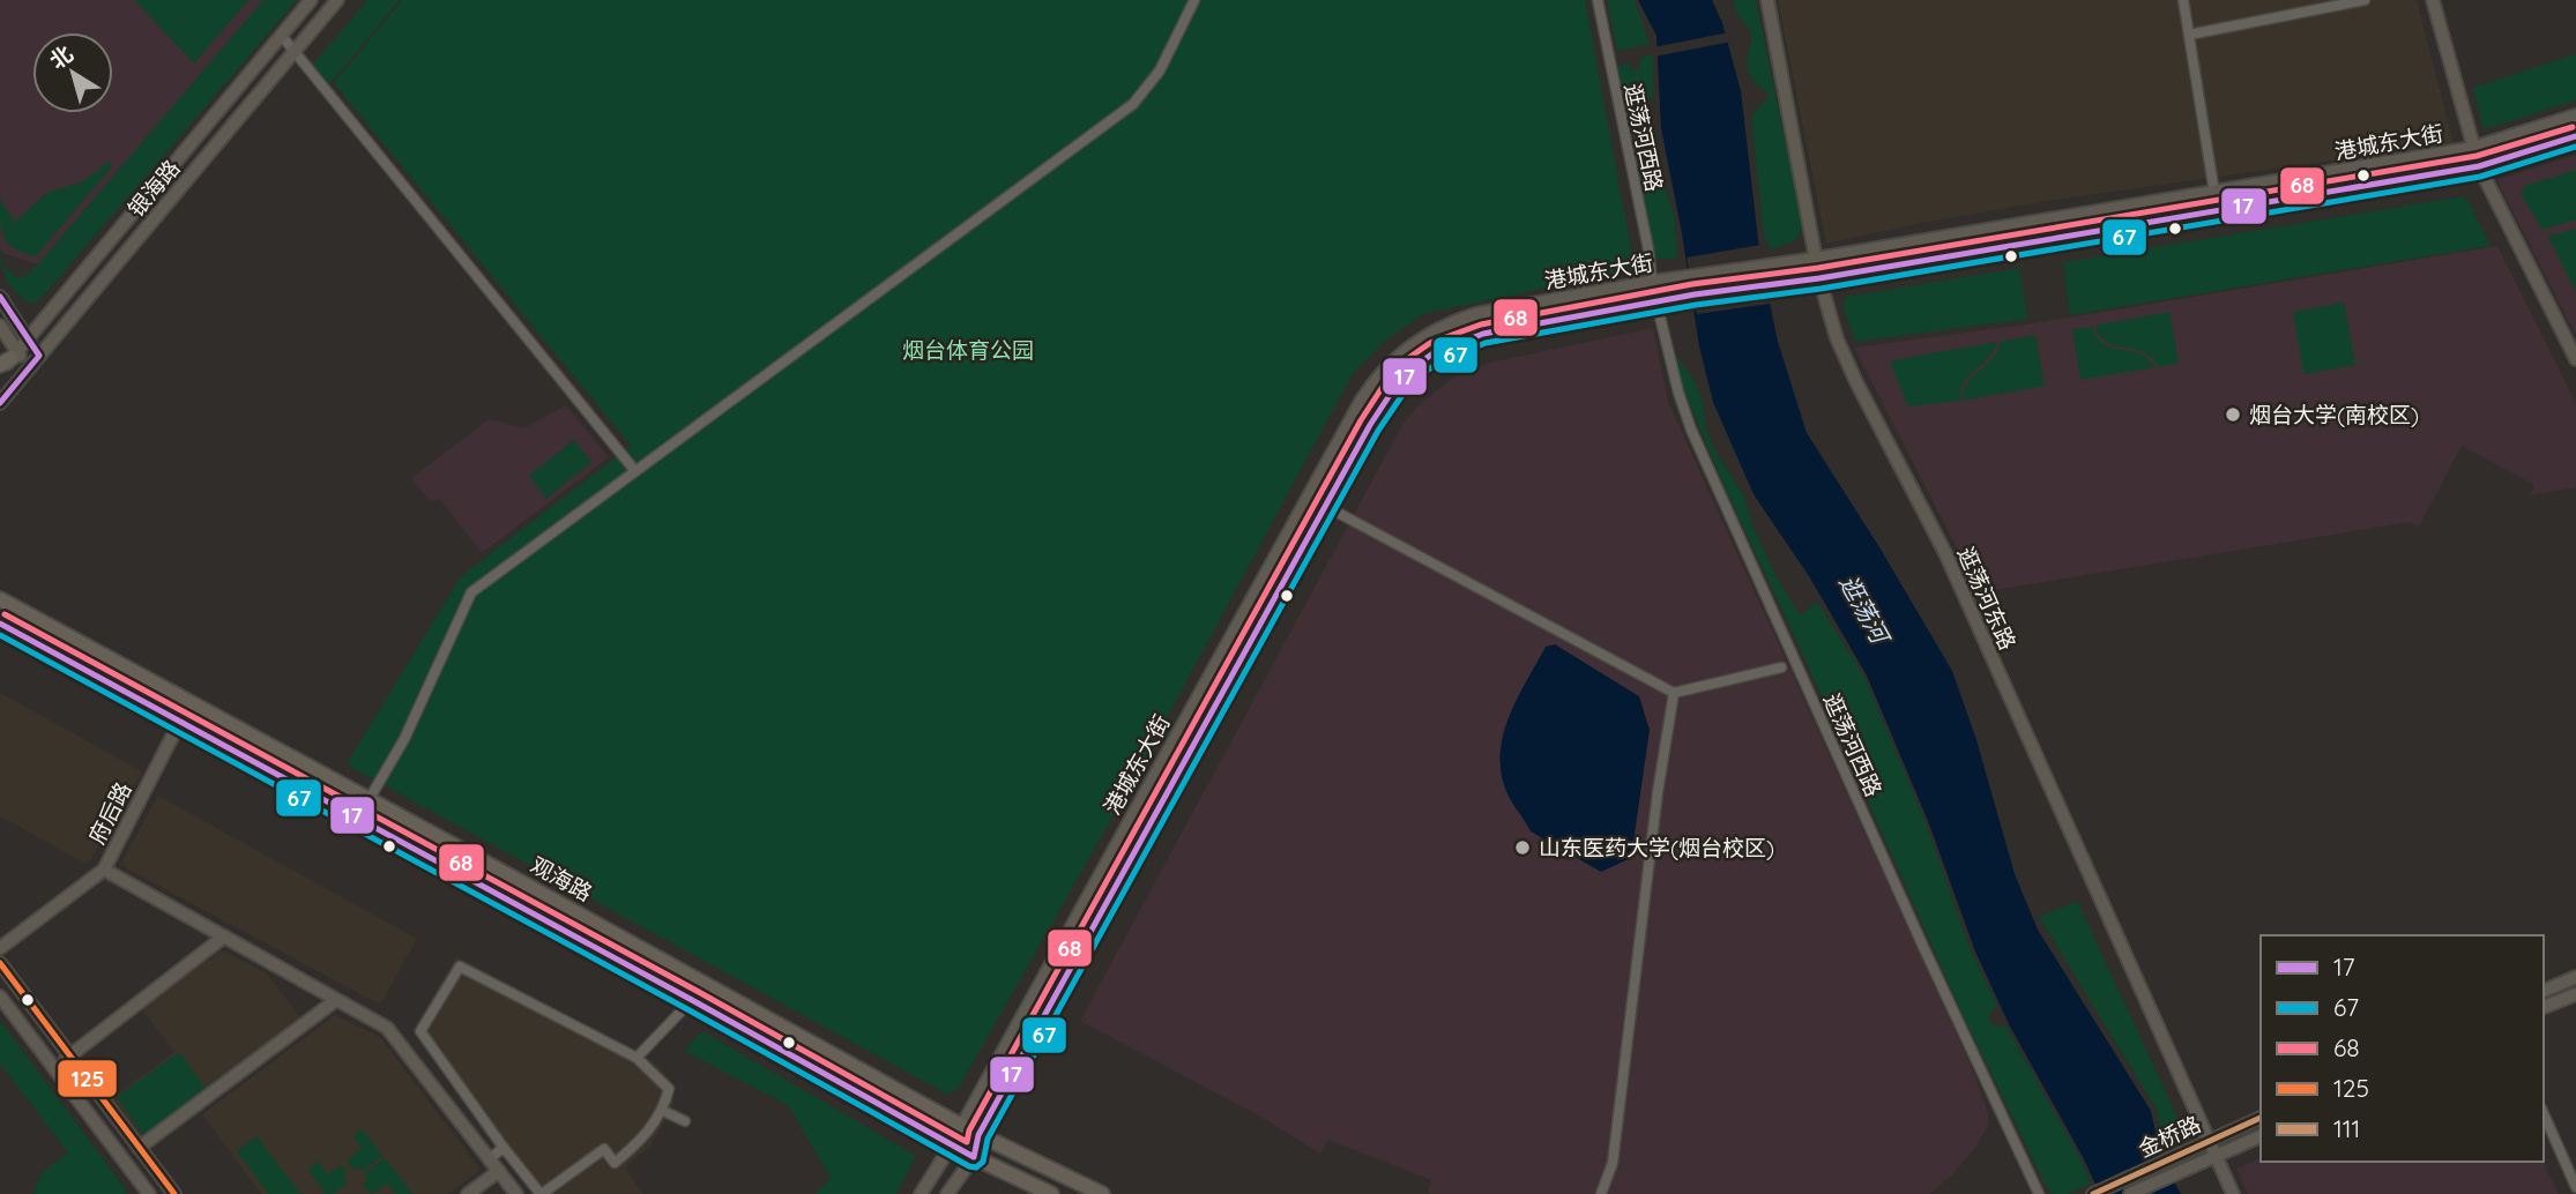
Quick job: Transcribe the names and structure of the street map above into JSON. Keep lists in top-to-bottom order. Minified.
{"streets":{"main road":["港城东大街","银海路","逛荡河东路","府后路","观海路","金桥路"],"street":["逛荡河西路"]},"crossings":[["逛荡河西路","港城东大街"],["港城东大街","逛荡河东路"],["港城东大街","观海路"],["逛荡河东路","金桥路"],["府后路","观海路"]],"water":["逛荡河"],"parks":["烟台体育公园"],"places":["烟台大学(南校区)","山东医药大学(烟台校区)"],"lines":["transit line 68","transit line 17","transit line 67","transit line 125","transit line 111"],"legend":["17","67","68","125","111"],"north":"top left"}
